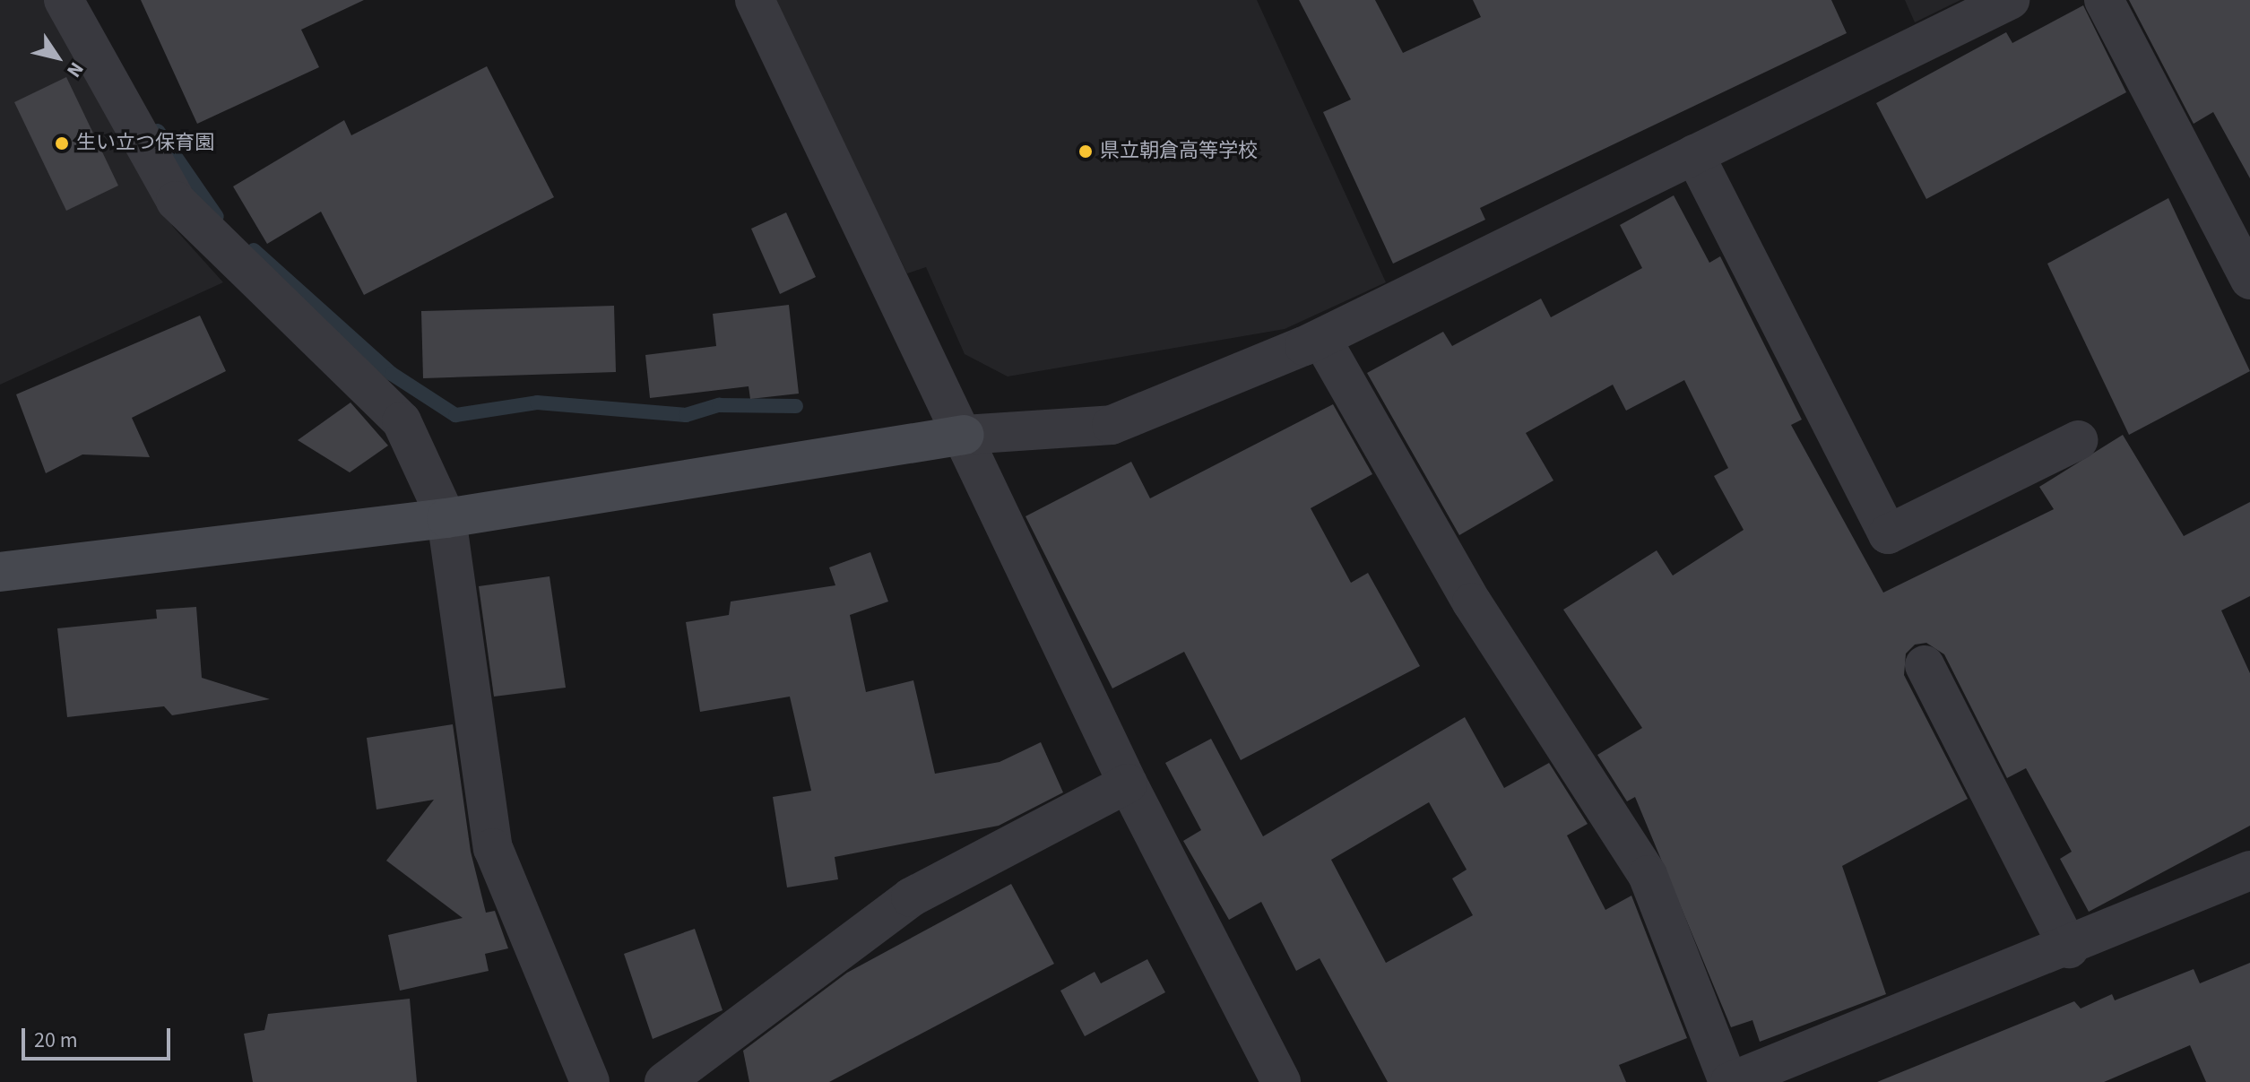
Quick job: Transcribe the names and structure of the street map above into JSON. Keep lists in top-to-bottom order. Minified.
{"places":["生い立つ保育園","県立朝倉高等学校"],"scale_bar":"20 m","north":"bottom right"}
